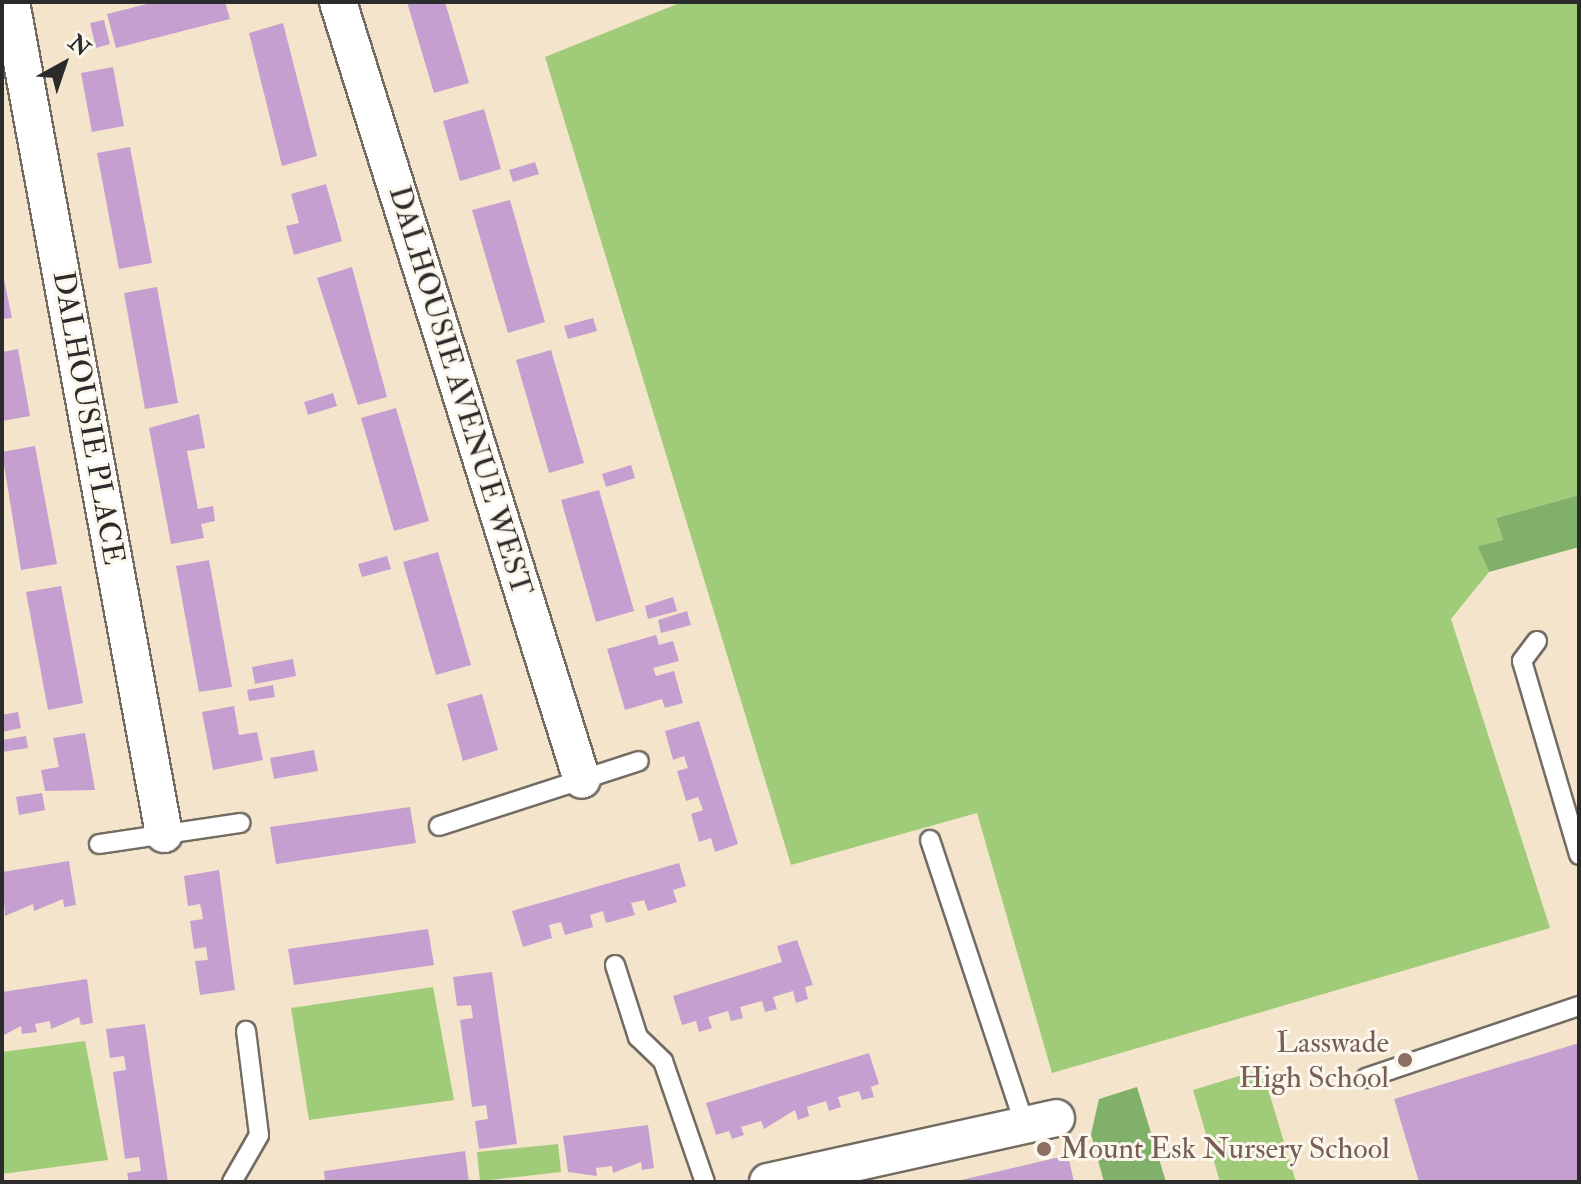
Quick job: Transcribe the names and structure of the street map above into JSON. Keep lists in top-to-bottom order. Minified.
{"streets":{"street":["DALHOUSIE AVENUE WEST","DALHOUSIE PLACE"]},"places":["Lasswade High School","Mount Esk Nursery School"],"north":"top right"}
